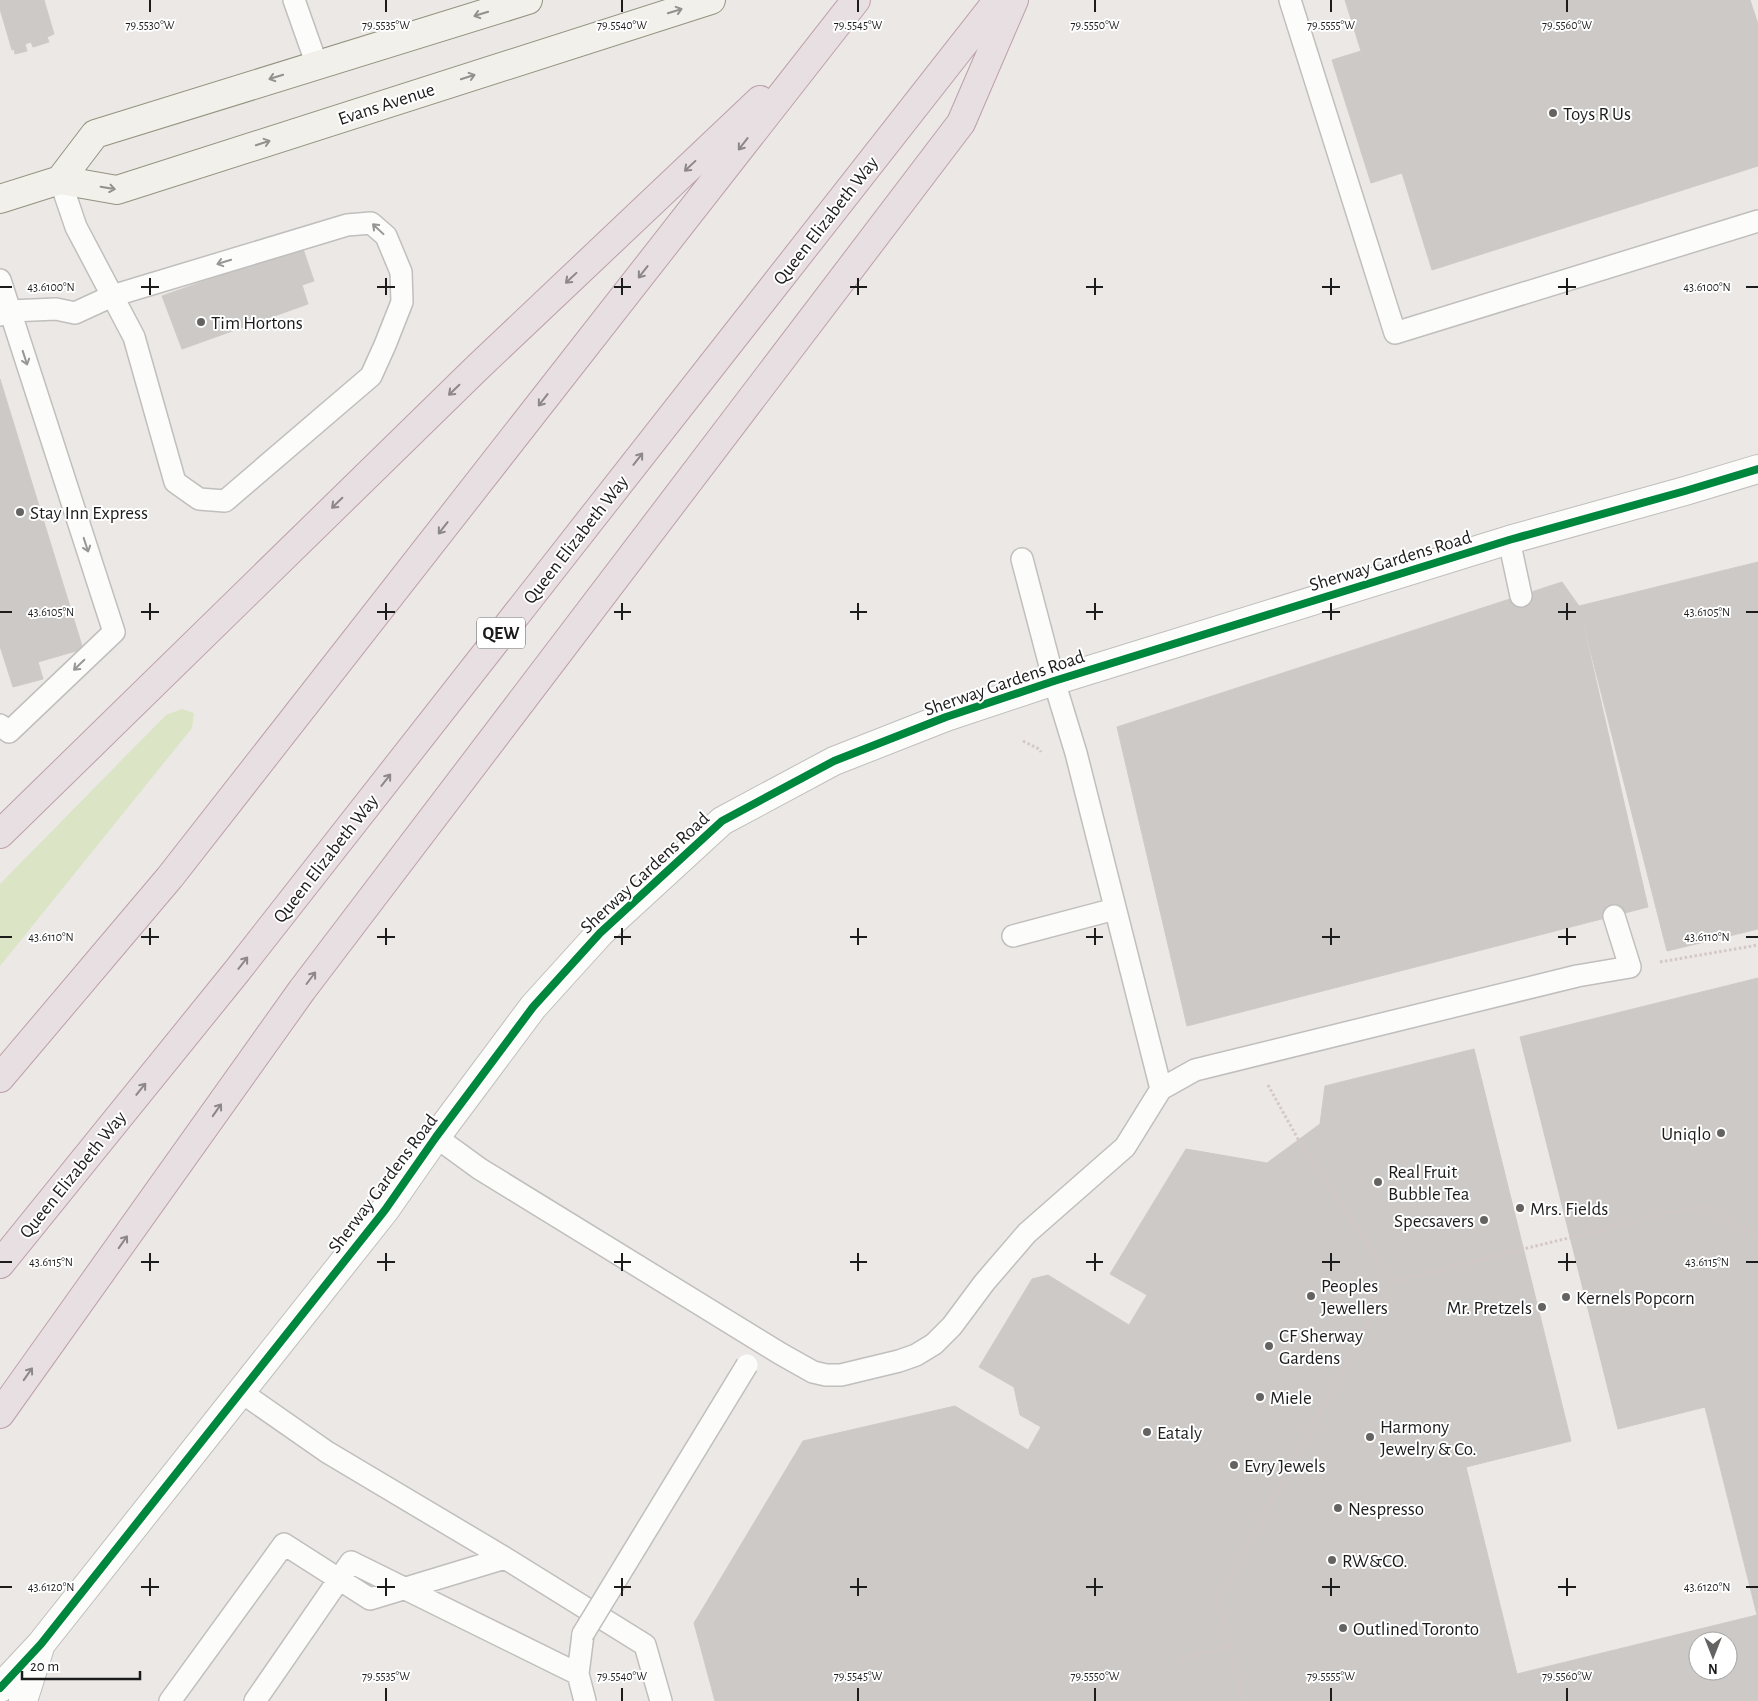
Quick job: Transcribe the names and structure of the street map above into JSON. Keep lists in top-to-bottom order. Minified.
{"streets":{"highway":["Queen Elizabeth Way","QEW"],"main road":["Evans Avenue"],"street":["Sherway Gardens Road"]},"places":["Toys R Us","Tim Hortons","Stay Inn Express","Uniqlo","Real Fruit Bubble Tea","Mrs. Fields","Specsavers","Peoples Jewellers","Kernels Popcorn","Mr. Pretzels","CF Sherway Gardens","Miele","Eataly","Harmony Jewelry & Co.","Evry Jewels","Nespresso","RW&CO.","Outlined Toronto"],"scale_bar":"20 m","north":"bottom","coordinates":["79.5530°W","79.5535°W","79.5540°W","79.5545°W","79.5550°W","79.5555°W","79.5560°W","43.6100°N","43.6105°N","43.6110°N","43.6115°N","43.6120°N"]}
